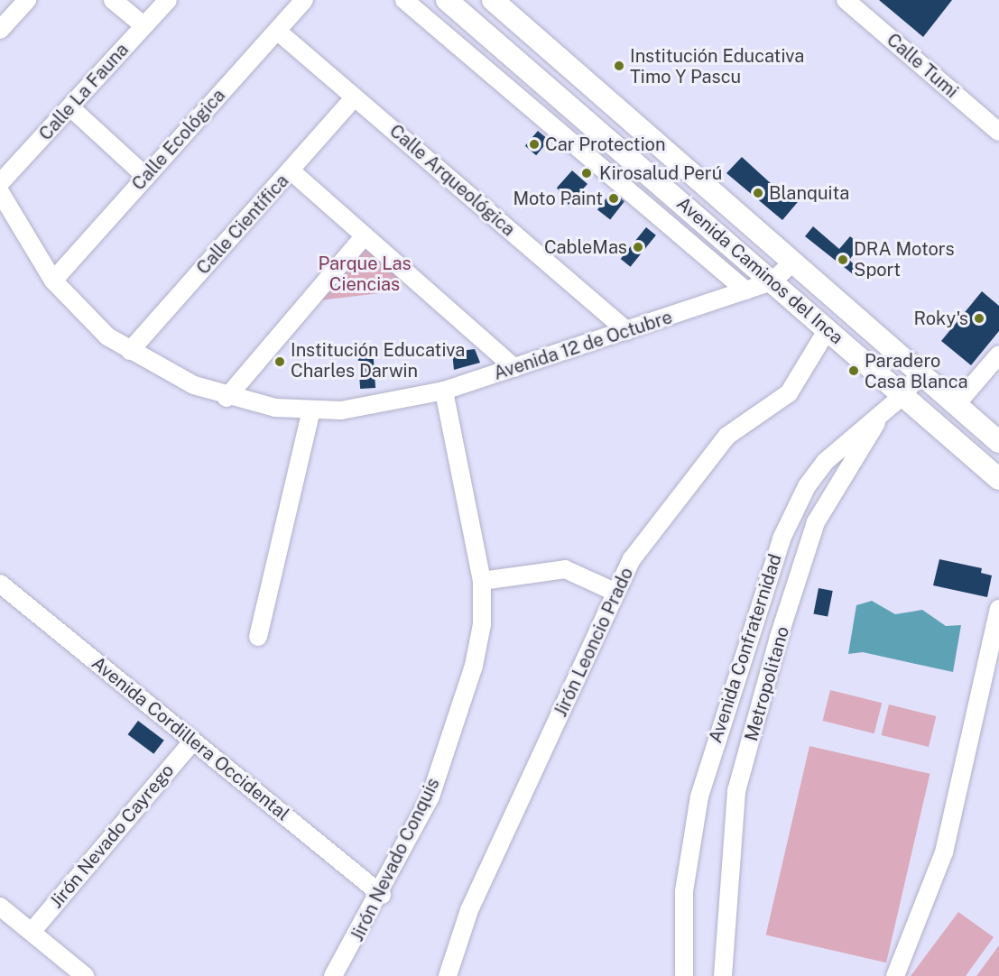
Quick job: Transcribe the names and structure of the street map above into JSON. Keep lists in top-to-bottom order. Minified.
{"streets":{"main road":["Avenida Caminos del Inca"],"street":["Calle Tumi","Calle La Fauna","Calle Ecológica","Calle Arqueológica","Calle Científica","Avenida 12 de Octubre","Jirón Leoncio Prado","Avenida Confraternidad","Metropolitano","Avenida Cordillera Occidental","Jirón Nevado Cayrego","Jirón Nevado Conquis"]},"crossings":[["Calle Ecológica","Calle Arqueológica"],["Calle Ecológica","Avenida 12 de Octubre"],["Calle Arqueológica","Calle Científica"],["Calle Arqueológica","Avenida 12 de Octubre"],["Calle Científica","Avenida 12 de Octubre"],["Avenida Caminos del Inca","Avenida 12 de Octubre"],["Avenida Caminos del Inca","Jirón Leoncio Prado"],["Avenida Caminos del Inca","Avenida Confraternidad"],["Avenida 12 de Octubre","Jirón Nevado Conquis"],["Avenida Confraternidad","Metropolitano"],["Avenida Cordillera Occidental","Jirón Nevado Cayrego"],["Avenida Cordillera Occidental","Jirón Nevado Conquis"]],"parks":["Parque Las Ciencias"],"places":["Institución Educativa Timo Y Pascu","Car Protection","Kirosalud Perú","Blanquita","Moto Paint","CableMas","DRA Motors Sport","Roky's","Institución Educativa Charles Darwin","Paradero Casa Blanca"]}
